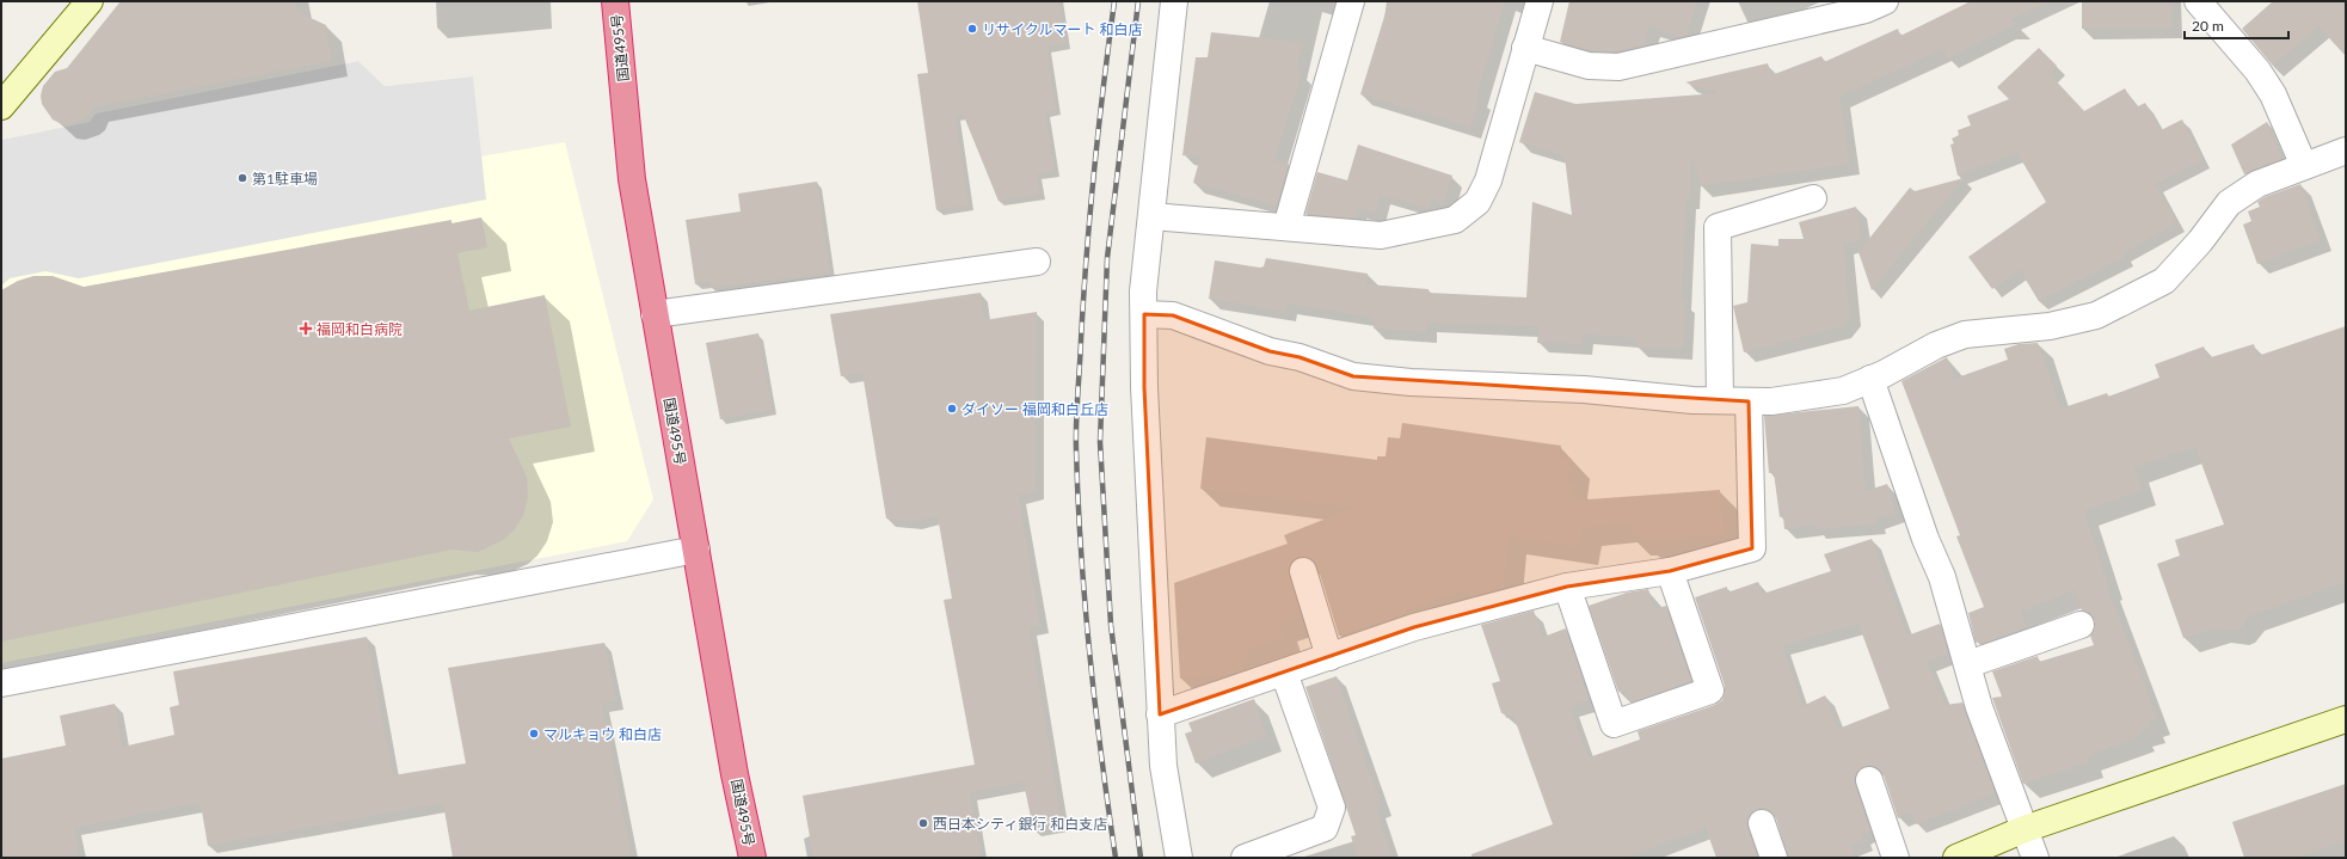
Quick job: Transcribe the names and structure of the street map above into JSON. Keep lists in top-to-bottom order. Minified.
{"streets":{"highway":["国道495号"]},"places":{"other":["リサイクルマート 和白店","第1駐車場","ダイソー 福岡和白丘店","マルキョウ 和白店","西日本シティ銀行 和白支店"],"health":["福岡和白病院"]},"scale_bar":"20 m"}
